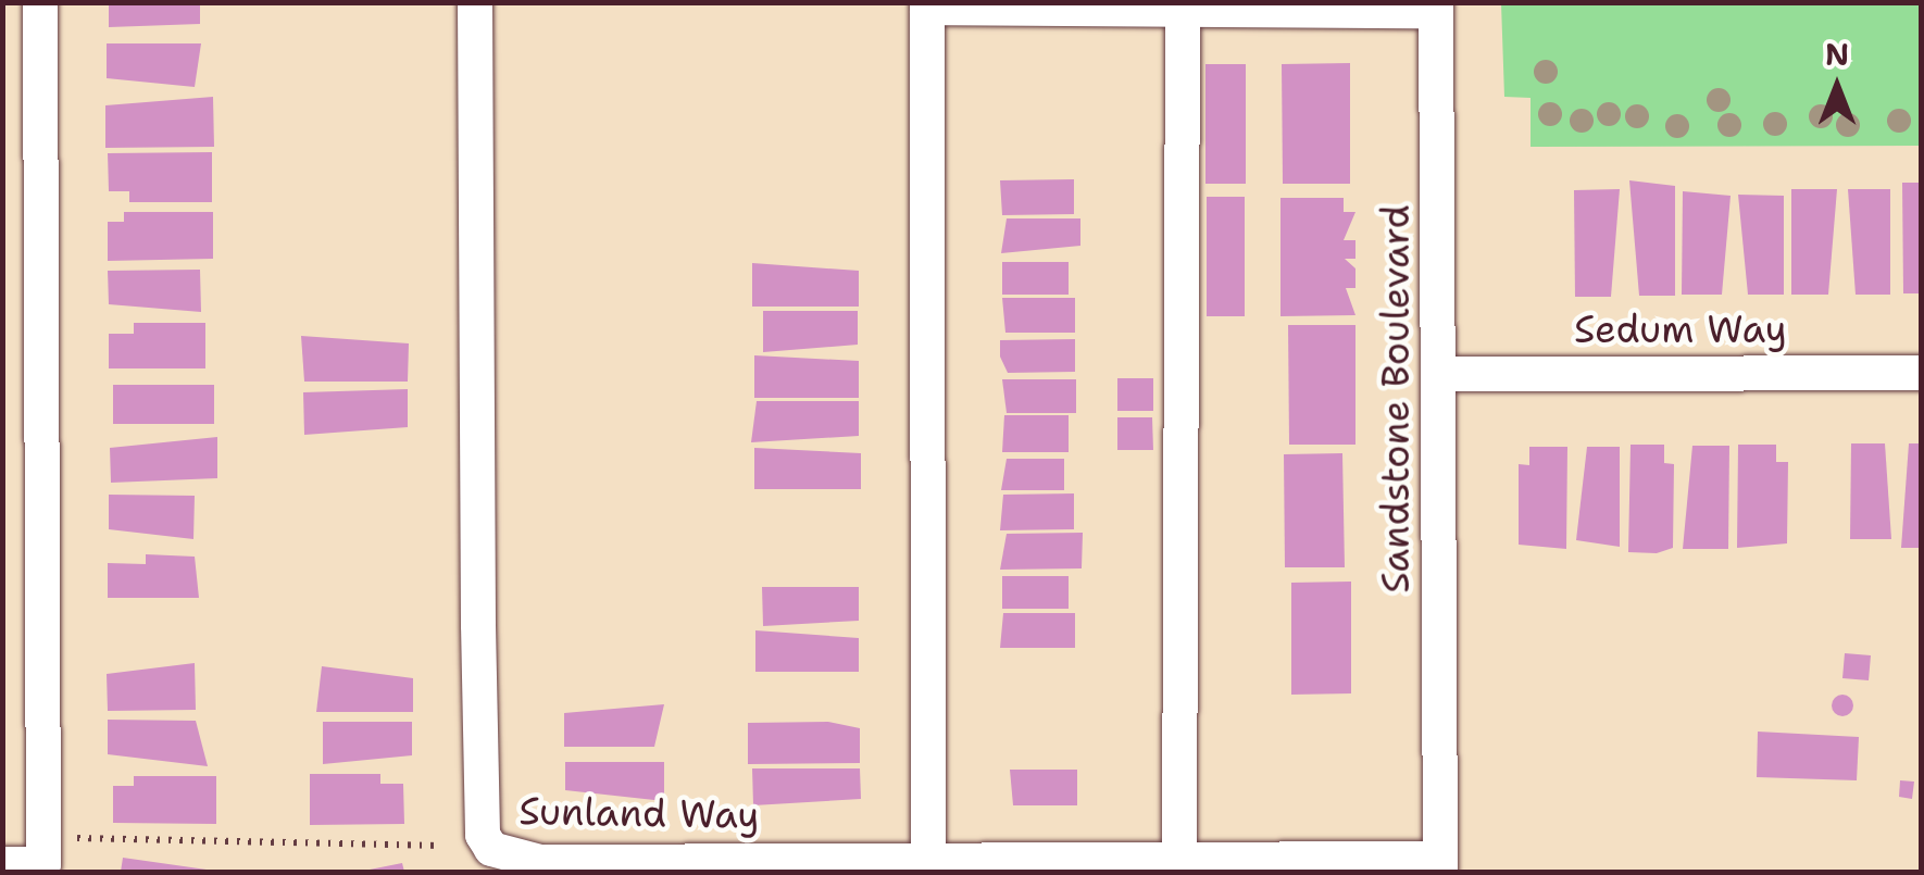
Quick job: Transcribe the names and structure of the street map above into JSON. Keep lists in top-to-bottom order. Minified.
{"streets":{"street":["Sedum Way","Sandstone Boulevard","Sunland Way"]},"crossings":[["Sedum Way","Sandstone Boulevard"],["Sandstone Boulevard","Sunland Way"]],"north":"top"}
